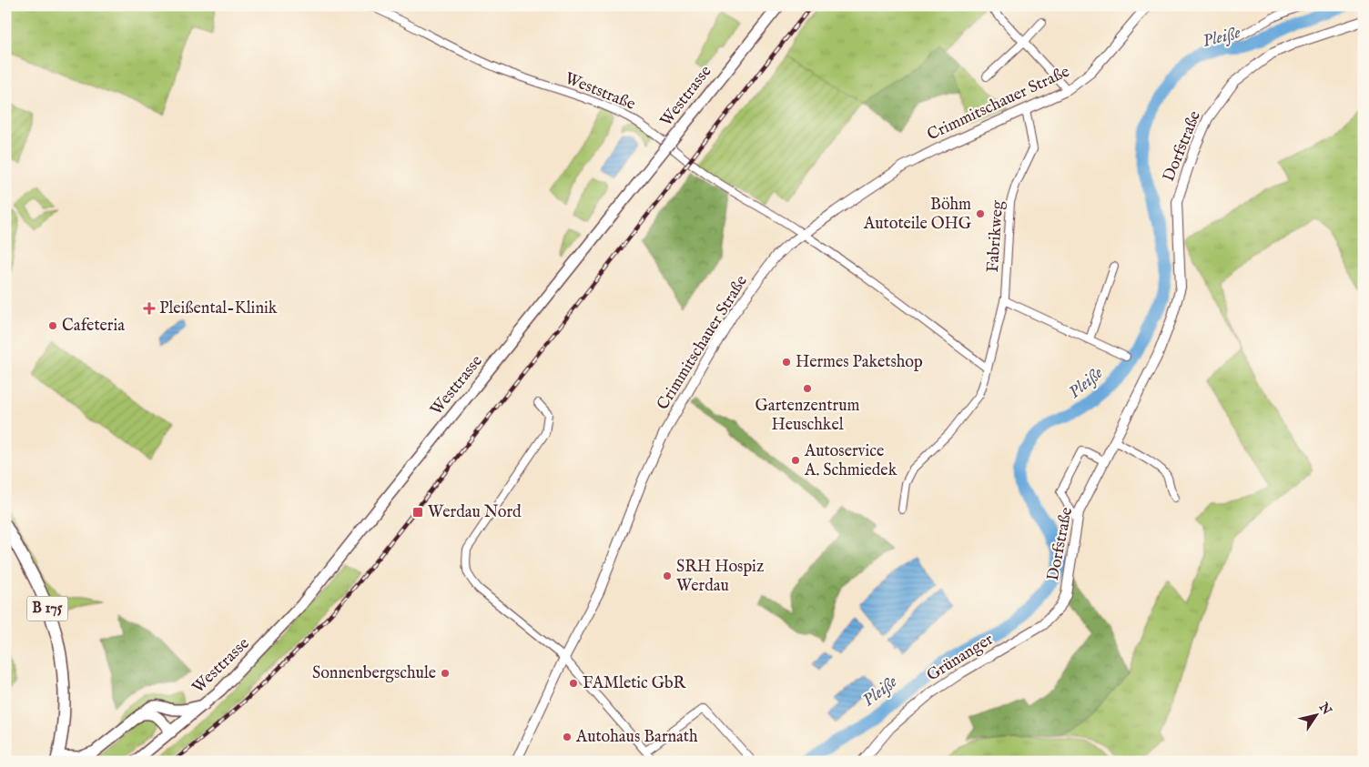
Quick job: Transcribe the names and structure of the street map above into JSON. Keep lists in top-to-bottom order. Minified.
{"streets":{"main road":["Westtrasse","B 175"],"street":["Weststraße","Crimmitschauer Straße","Dorfstraße","Fabrikweg","Grünanger"]},"crossings":[["Weststraße","Crimmitschauer Straße"],["Crimmitschauer Straße","Fabrikweg"],["Dorfstraße","Grünanger"]],"water":["Pleiße"],"places":{"other":["Böhm Autoteile OHG","Cafeteria","Hermes Paketshop","Gartenzentrum Heuschkel","Autoservice A. Schmiedek","SRH Hospiz Werdau","Sonnenbergschule","FAMletic GbR","Autohaus Barnath"],"health":["Pleißental-Klinik"],"transit":["Werdau Nord"]},"north":"top right"}
